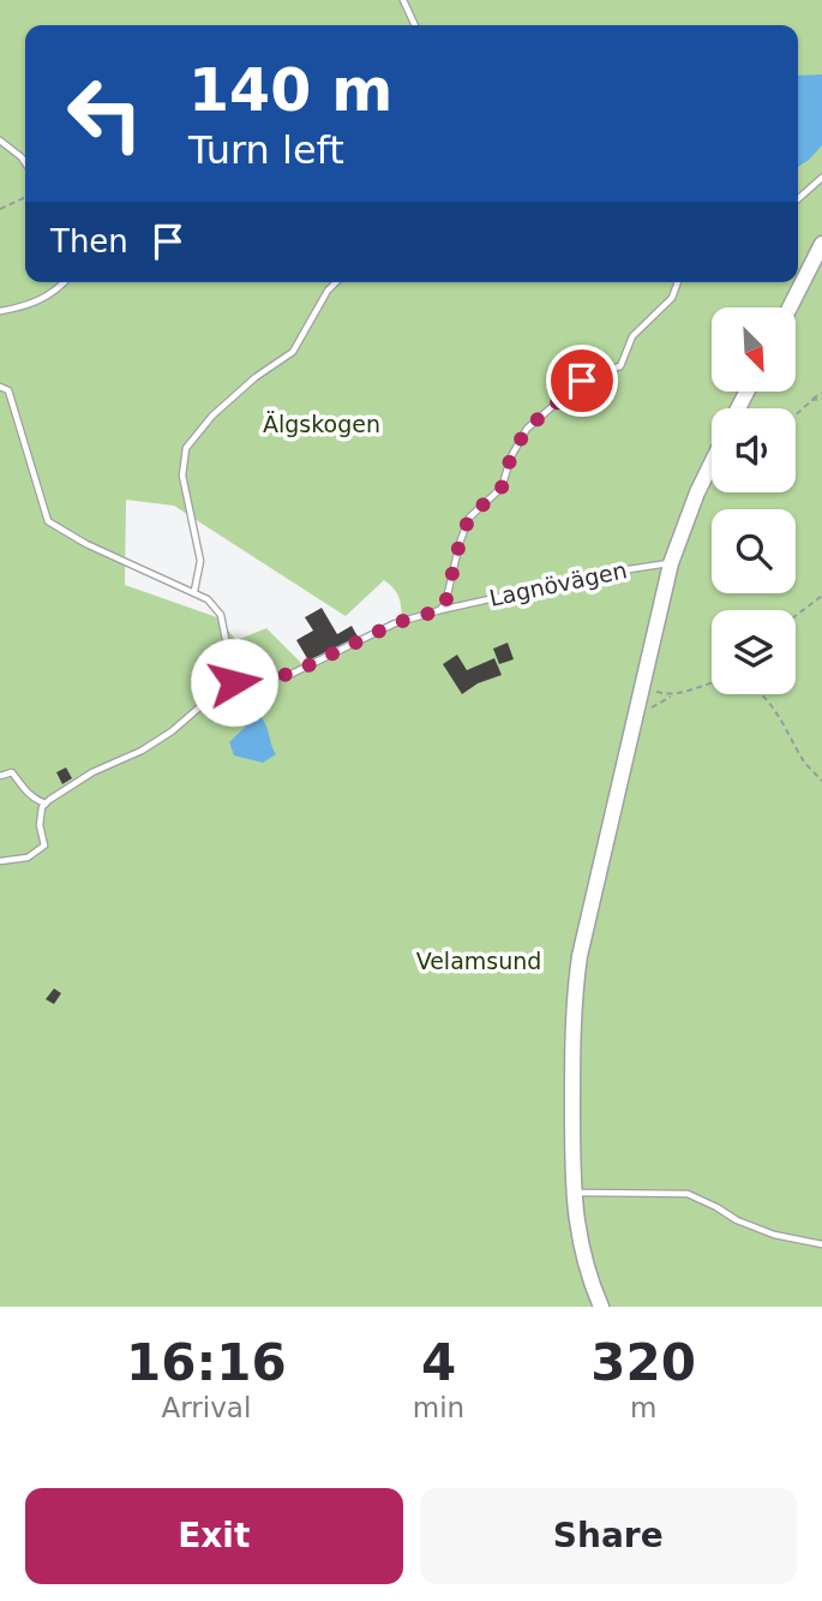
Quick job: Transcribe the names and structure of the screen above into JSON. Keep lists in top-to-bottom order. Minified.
{"streets":{"street":["Lagnövägen"]},"parks":["Älgskogen","Velamsund"],"north":"bottom right","page":{"turn":["140 m","Turn left"],"then":"Then","eta":["16:16","Arrival","4","min","320","m"],"buttons":["Exit","Share"]}}
